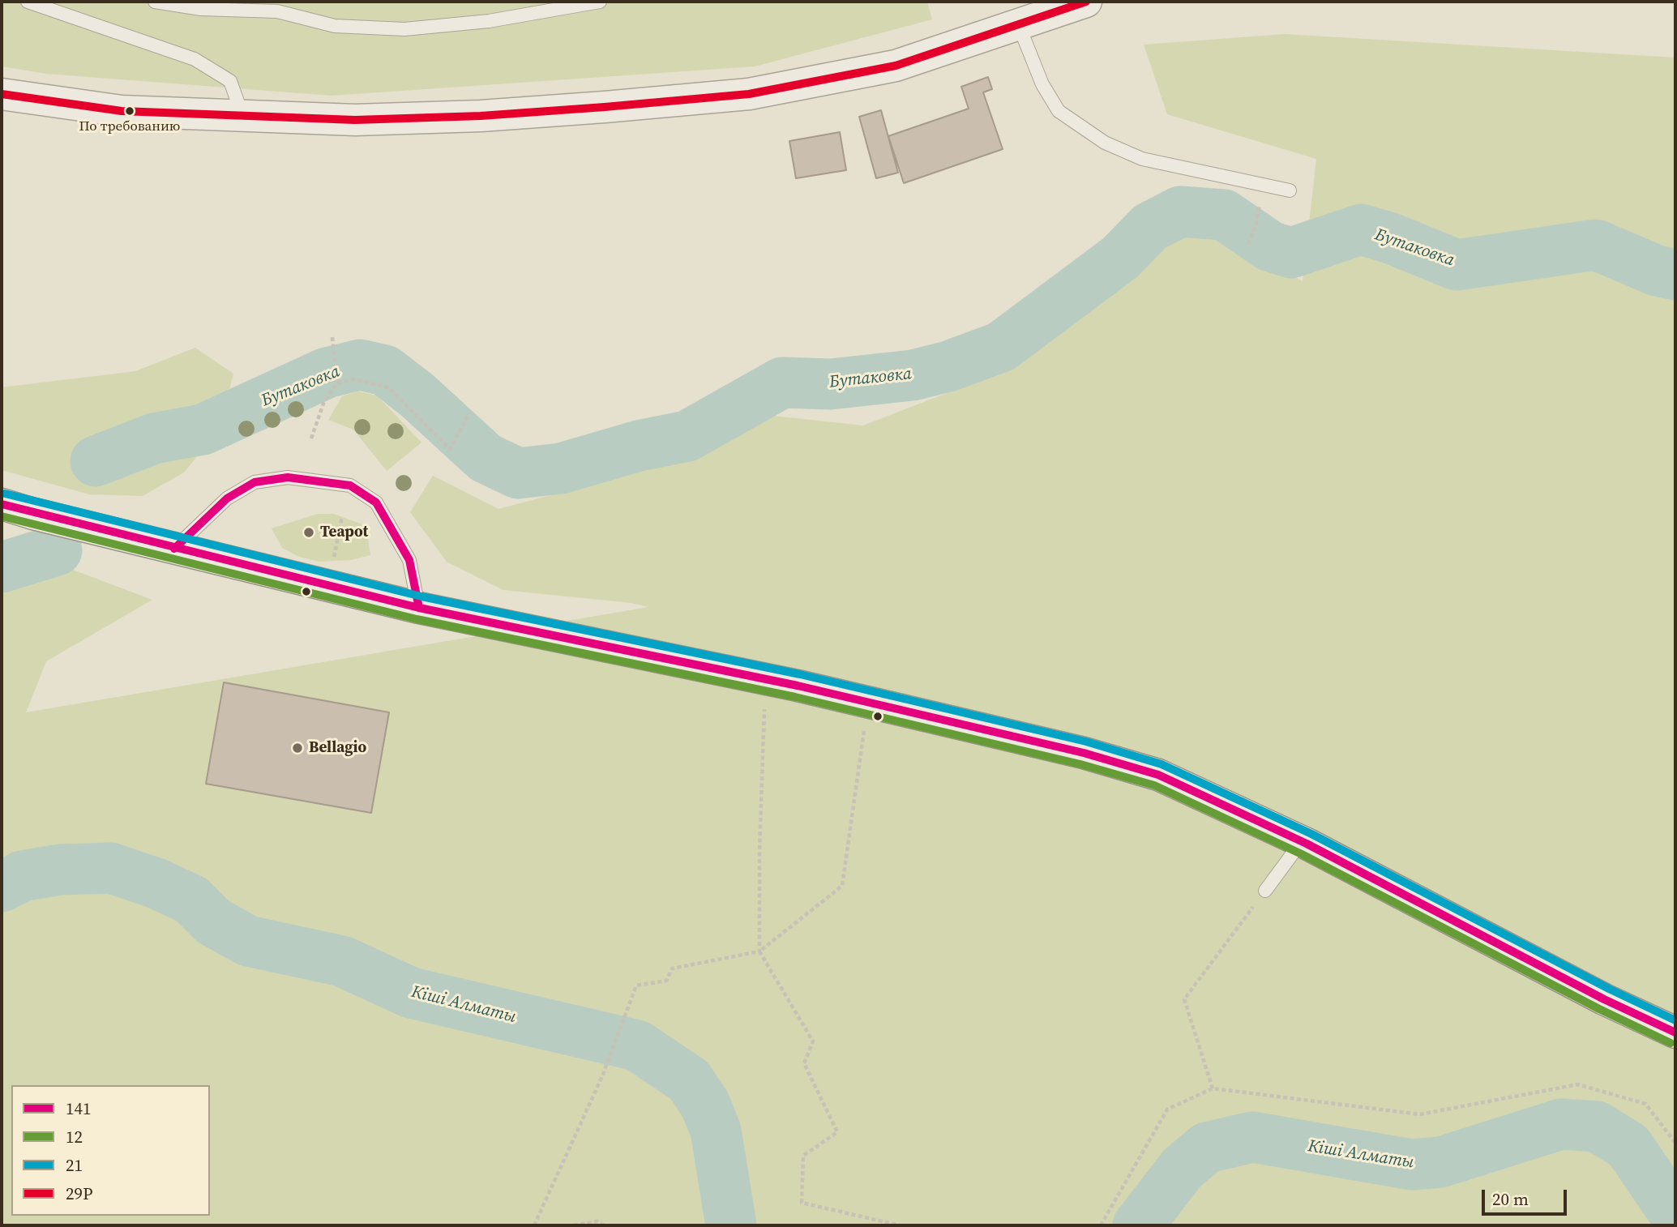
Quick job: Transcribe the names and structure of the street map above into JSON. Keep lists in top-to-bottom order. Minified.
{"water":["Бутаковка","Кіші Алматы"],"places":["По требованию","Teapot","Bellagio"],"lines":["transit line 29P","transit line 141","transit line 21","transit line 12"],"legend":["141","12","21","29P"],"scale_bar":"20 m"}
